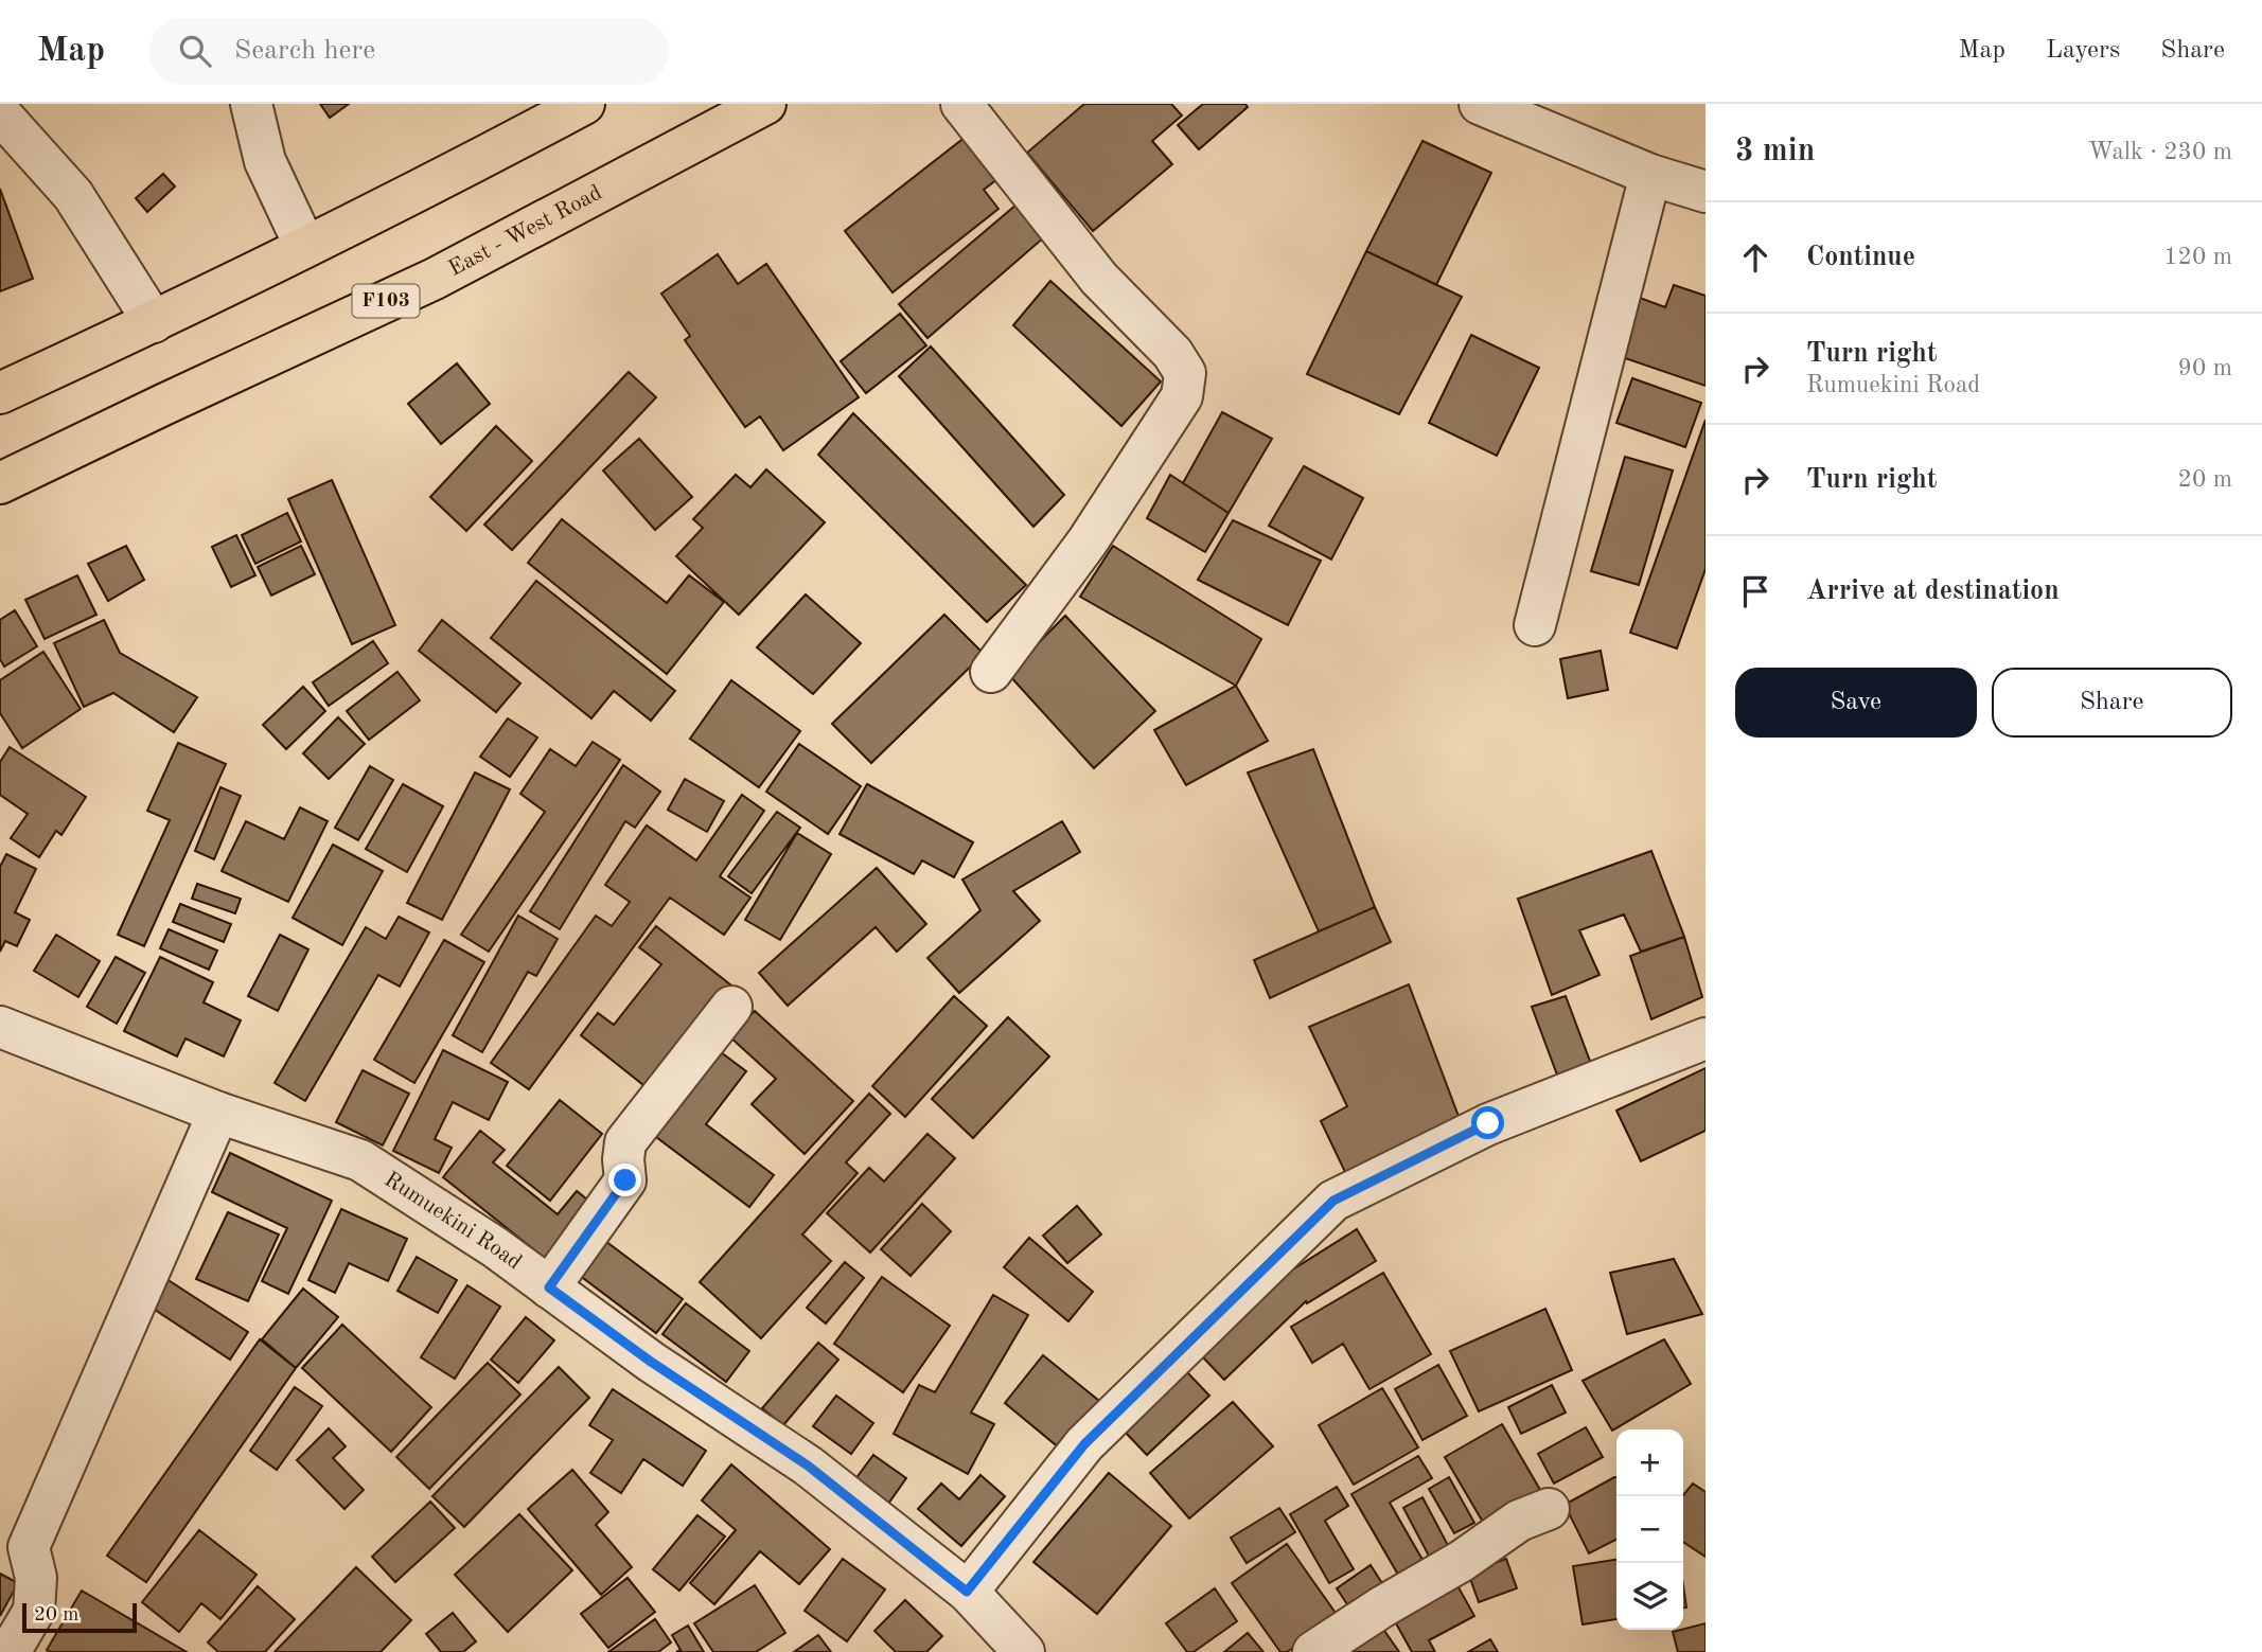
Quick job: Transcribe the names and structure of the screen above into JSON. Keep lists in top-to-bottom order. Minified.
{"streets":{"main road":["East - West Road","F103"],"street":["Rumuekini Road"]},"scale_bar":"20 m","page":{"header":"Map","search":"Search here","nav":["Map","Layers","Share"],"heading":["3 min","Walk · 230 m"],"list":[["Continue","120 m"],["Turn right","Rumuekini Road","90 m"],["Turn right","20 m"],"Arrive at destination"],"buttons":["Save","Share"],"map_buttons":["+","−"],"scale":"20 m"}}
